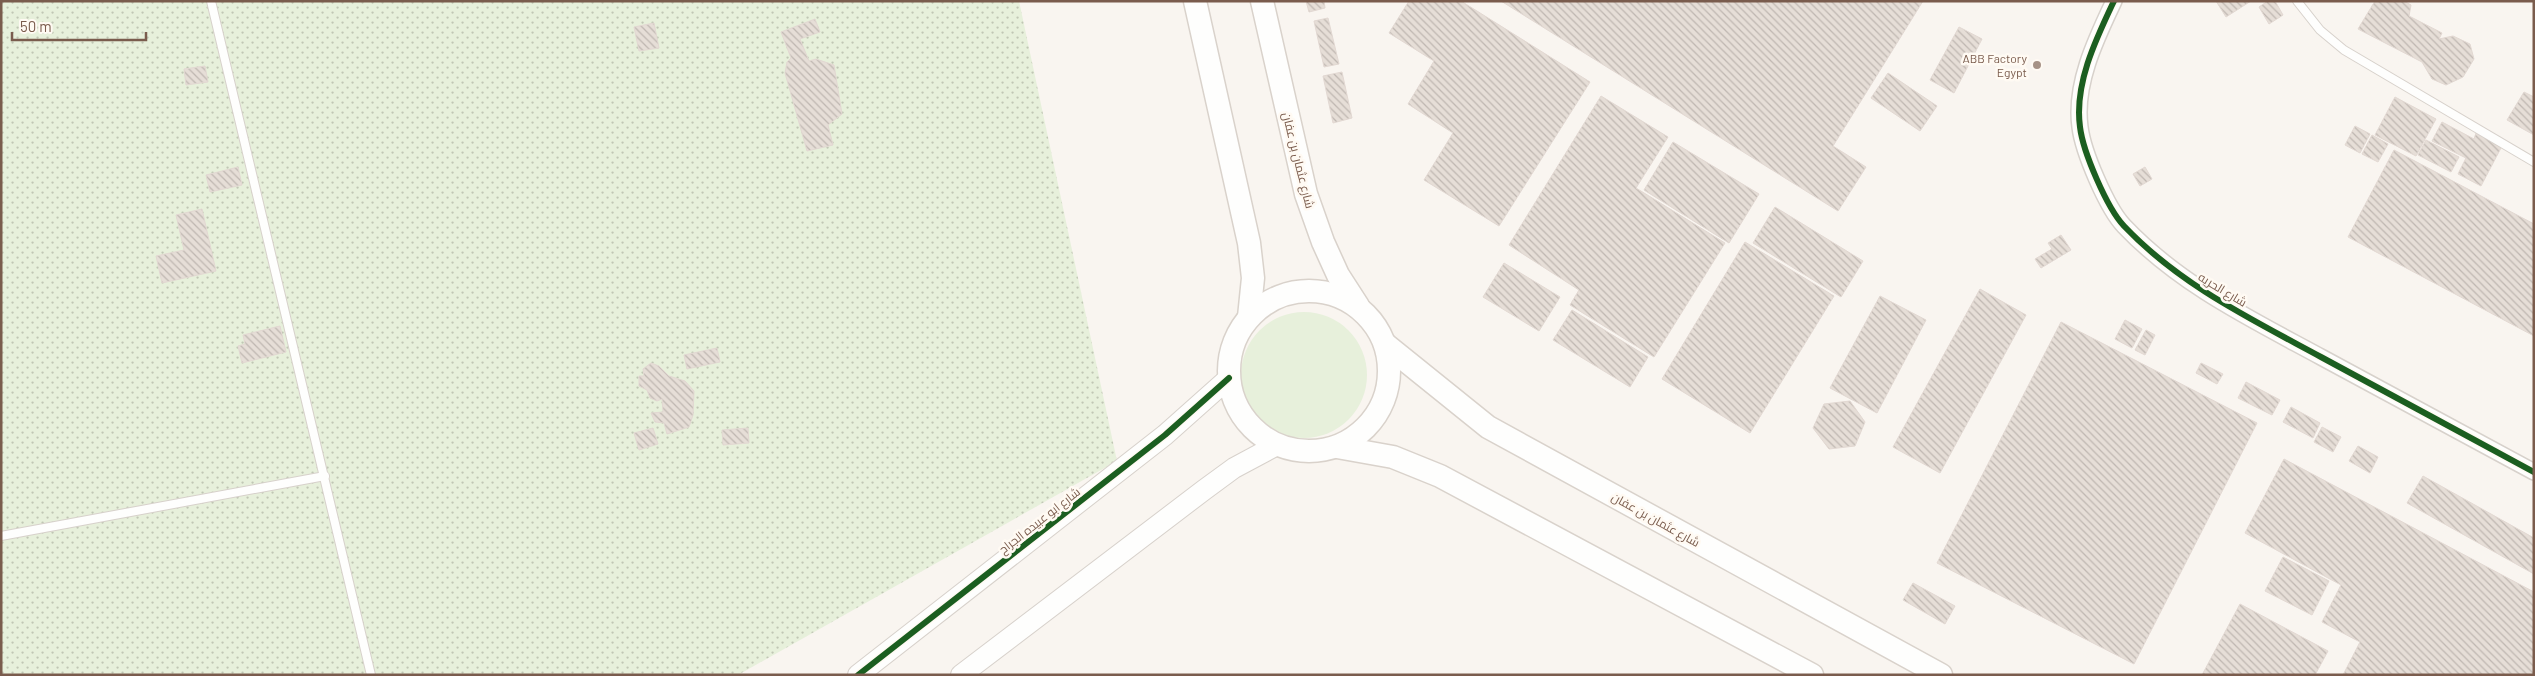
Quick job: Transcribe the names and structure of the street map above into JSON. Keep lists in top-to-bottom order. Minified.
{"streets":{"main road":["شارع عثمان بن عفان"],"street":["شارع الحريه","شارع ابو عبيده الجراح"]},"crossings":[["شارع عثمان بن عفان","شارع ابو عبيده الجراح"]],"places":["ABB Factory Egypt"],"scale_bar":"50 m"}
